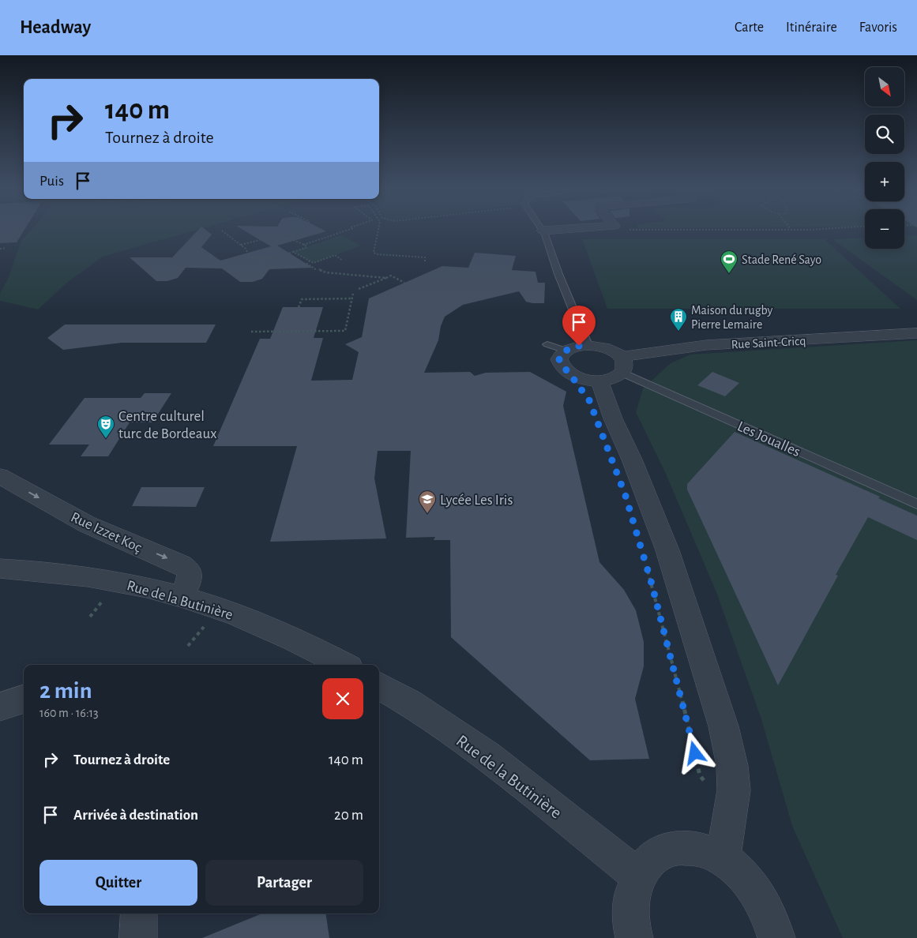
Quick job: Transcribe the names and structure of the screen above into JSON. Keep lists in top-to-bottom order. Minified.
{"streets":{"street":["Rue Saint-Cricq","Rue Izzet Koç","Rue de la Butinière"],"lane":["Les Joualles"]},"crossings":[["Rue Saint-Cricq","Les Joualles"],["Rue Izzet Koç","Rue de la Butinière"]],"one_way":["Rue Izzet Koç"],"places":{"sports":["Stade René Sayo"],"building":["Maison du rugby Pierre Lemaire"],"theatre":["Centre culturel turc de Bordeaux"],"school or university":["Lycée Les Iris"]},"north":"bottom right","page":{"header":"Headway","nav":["Carte","Itinéraire","Favoris"],"map_buttons":["+","−"],"turn":["140 m","Tournez à droite"],"then":"Puis","heading":["2 min","160 m · 16:13"],"list":[{"name":"Tournez à droite","value":"140 m"},{"name":"Arrivée à destination","value":"20 m"}],"buttons":["Quitter","Partager"]}}
